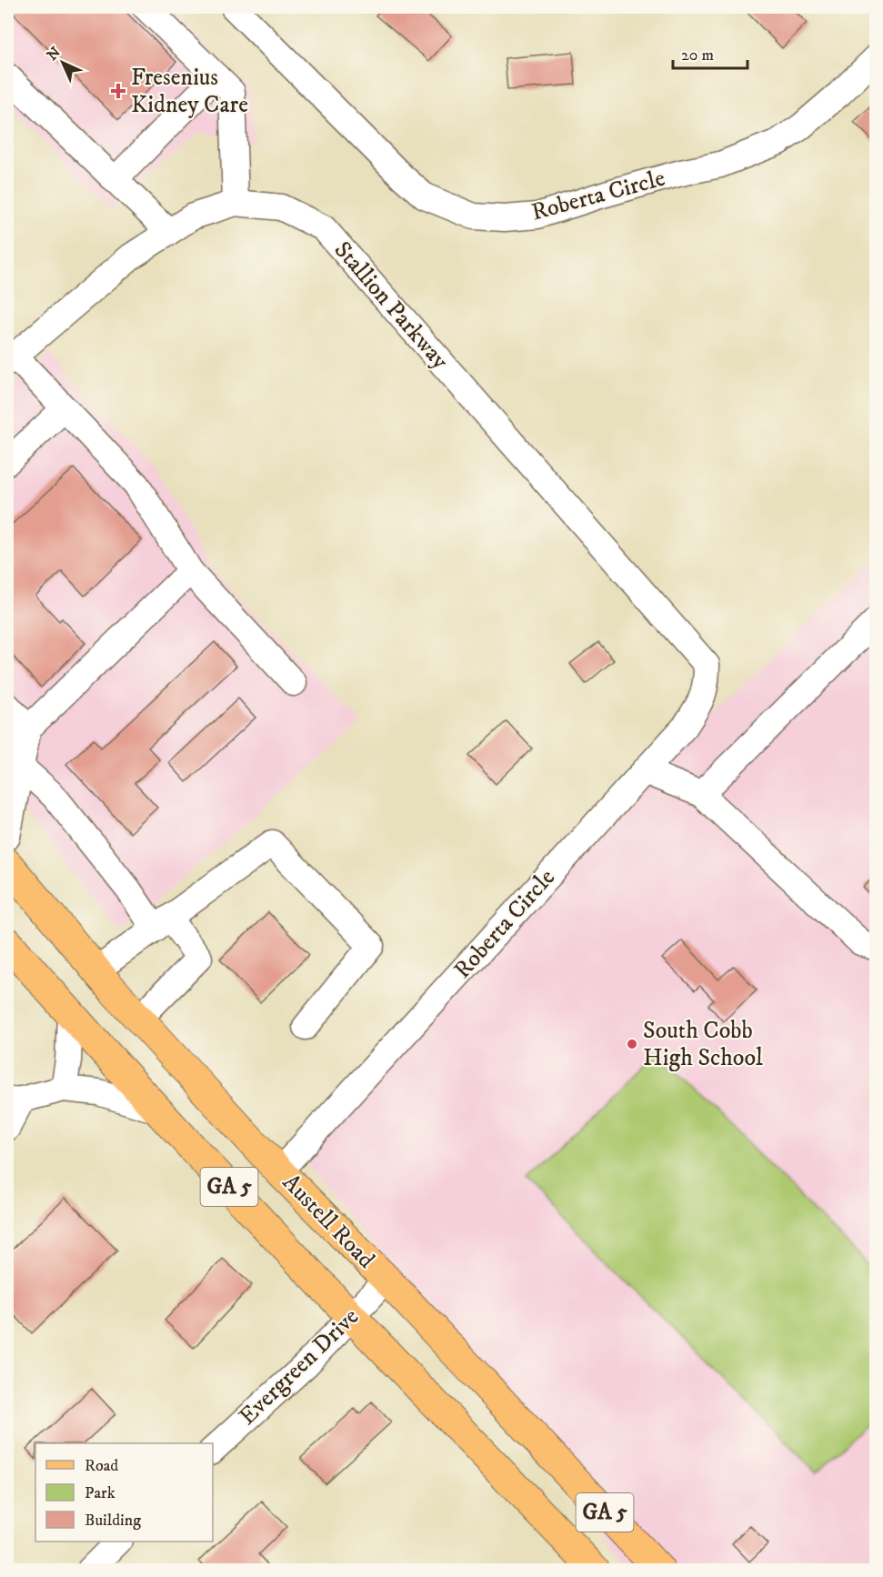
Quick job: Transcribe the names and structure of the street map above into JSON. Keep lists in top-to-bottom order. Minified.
{"streets":{"main road":["GA 5","Austell Road"],"street":["Roberta Circle","Stallion Parkway","Evergreen Drive"]},"crossings":[["Roberta Circle","Stallion Parkway"],["Roberta Circle","Austell Road"],["Austell Road","Evergreen Drive"]],"places":{"health":["Fresenius Kidney Care"],"other":["South Cobb High School"]},"legend":["Road","Park","Building"],"scale_bar":"20 m","north":"top left"}
